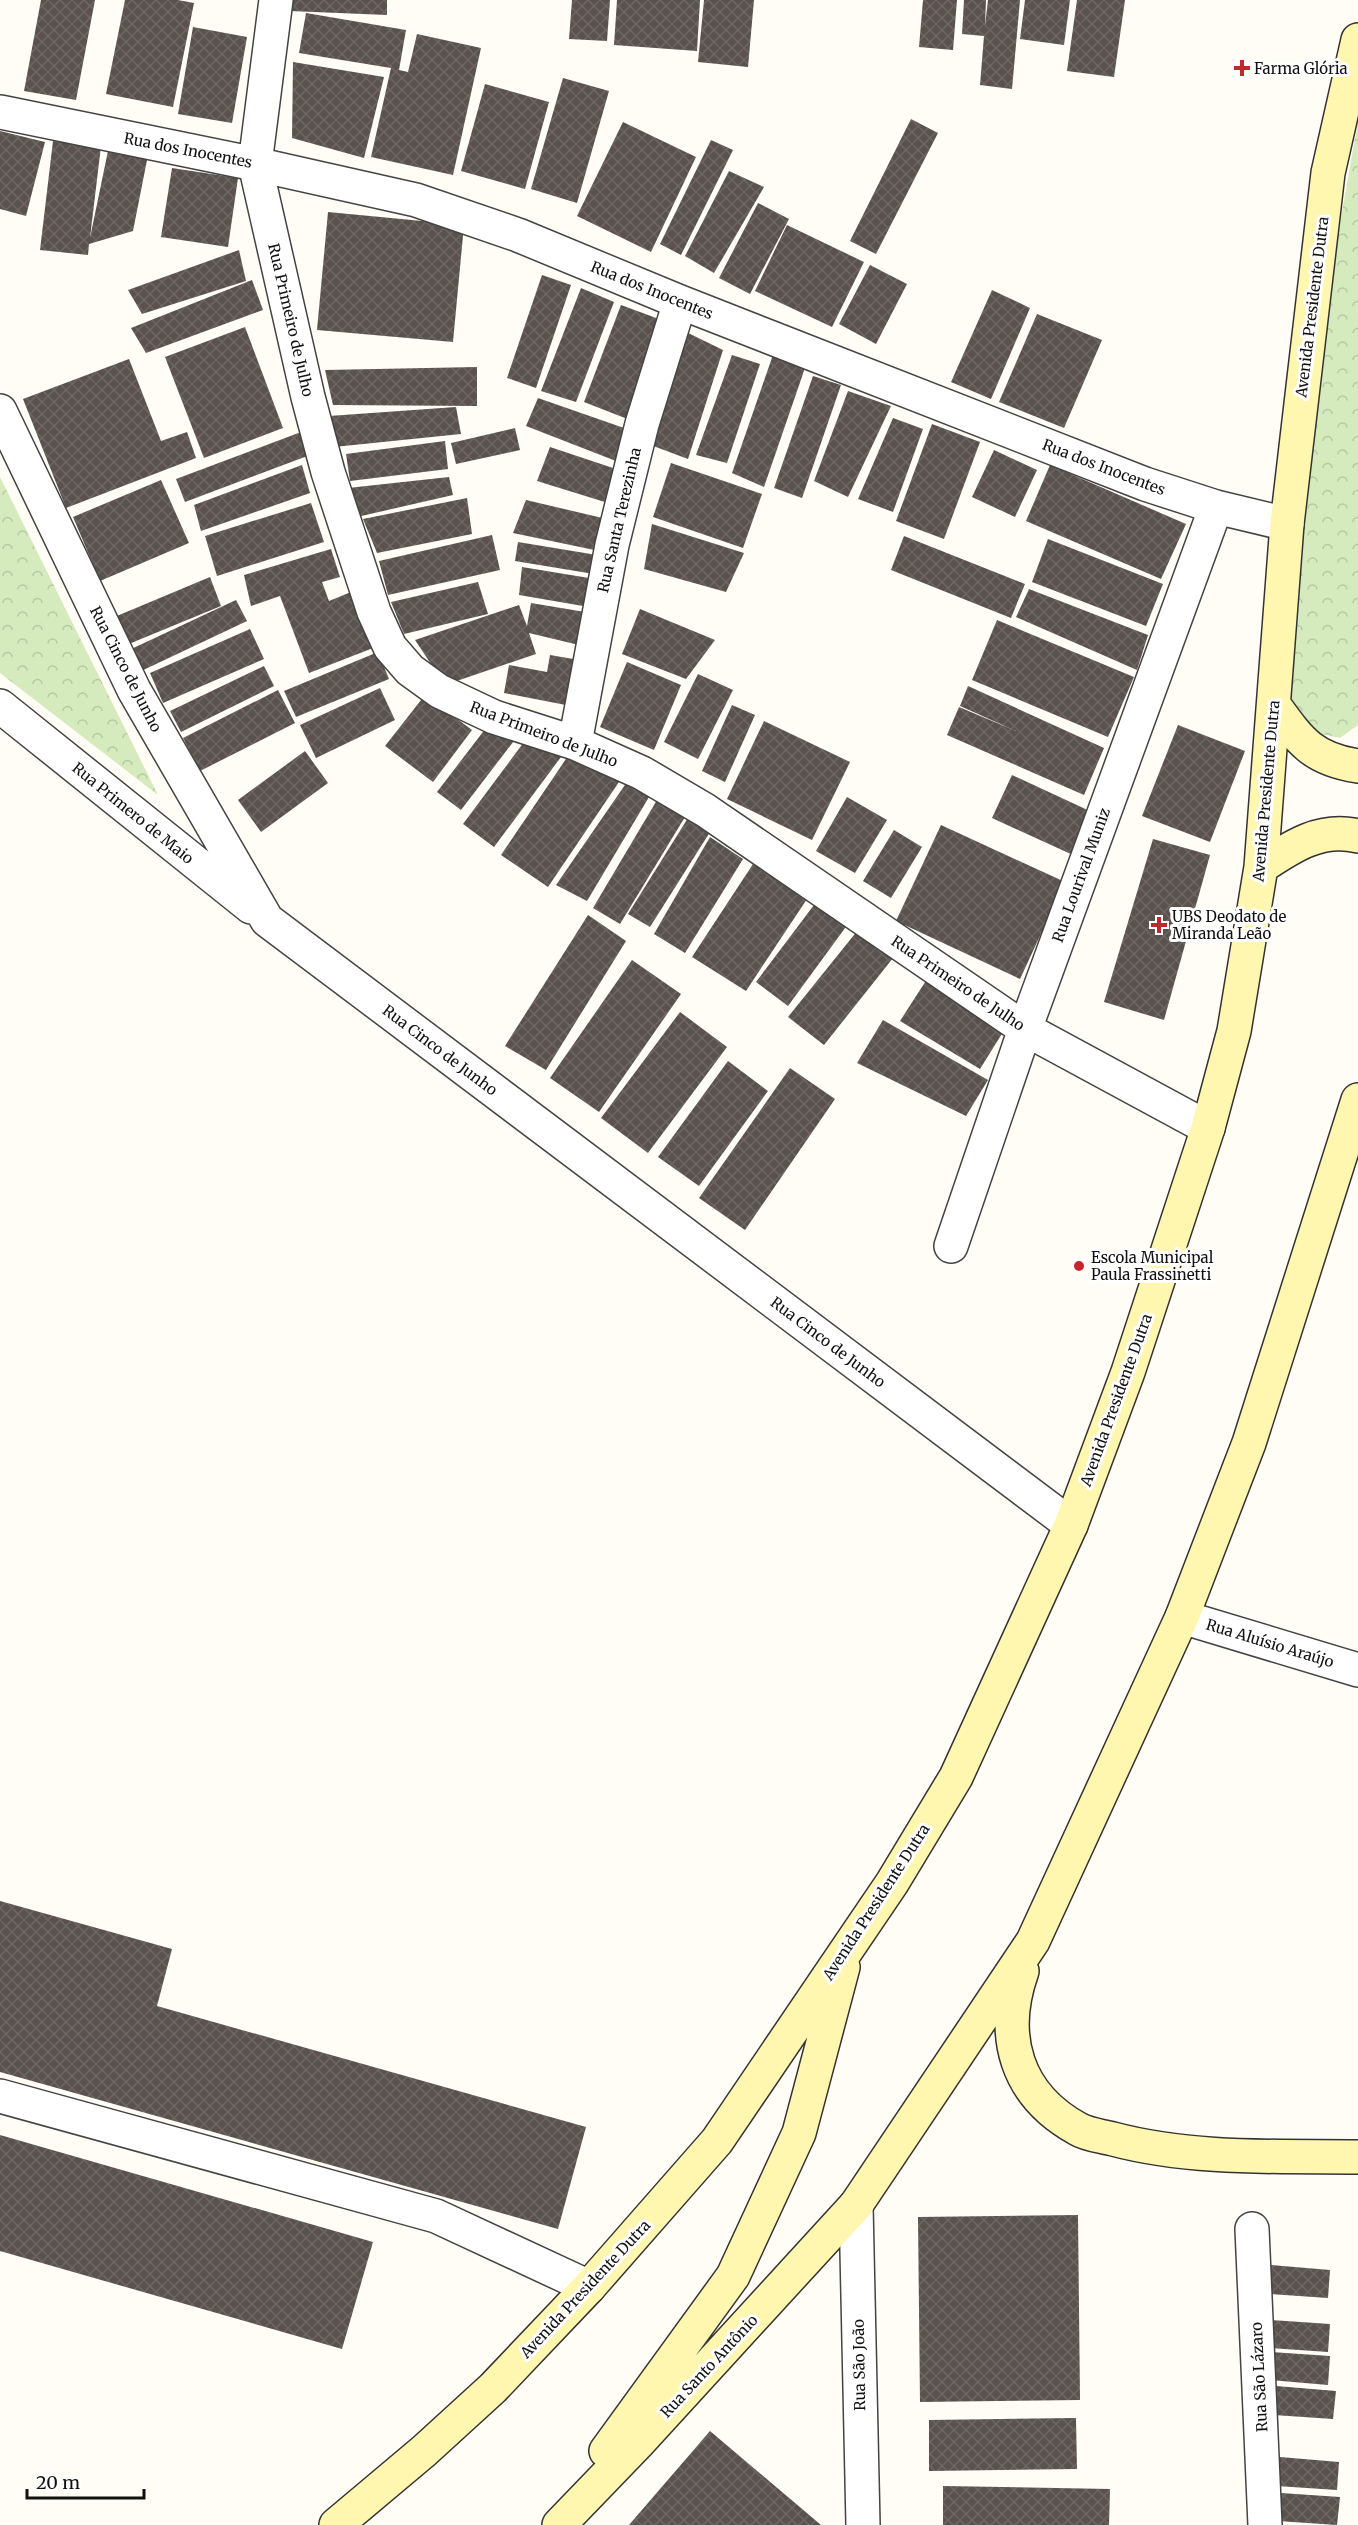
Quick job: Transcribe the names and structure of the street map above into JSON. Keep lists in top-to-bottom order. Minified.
{"streets":{"street":["Rua dos Inocentes","Avenida Presidente Dutra","Rua Primeiro de Julho","Rua Santa Terezinha","Rua Cinco de Junho","Rua Primero de Maio","Rua Lourival Muniz","Rua Aluísio Araújo","Rua São João","Rua Santo Antônio","Rua São Lázaro"]},"crossings":[["Rua dos Inocentes","Avenida Presidente Dutra"],["Rua dos Inocentes","Rua Primeiro de Julho"],["Rua dos Inocentes","Rua Santa Terezinha"],["Rua dos Inocentes","Rua Lourival Muniz"],["Avenida Presidente Dutra","Rua Primeiro de Julho"],["Avenida Presidente Dutra","Rua Cinco de Junho"],["Rua Primeiro de Julho","Rua Santa Terezinha"],["Rua Primeiro de Julho","Rua Lourival Muniz"],["Rua Cinco de Junho","Rua Primero de Maio"],["Rua São João","Rua Santo Antônio"]],"places":{"health":["Farma Glória","UBS Deodato de Miranda Leão"],"other":["Escola Municipal Paula Frassinetti"]},"scale_bar":"20 m"}
